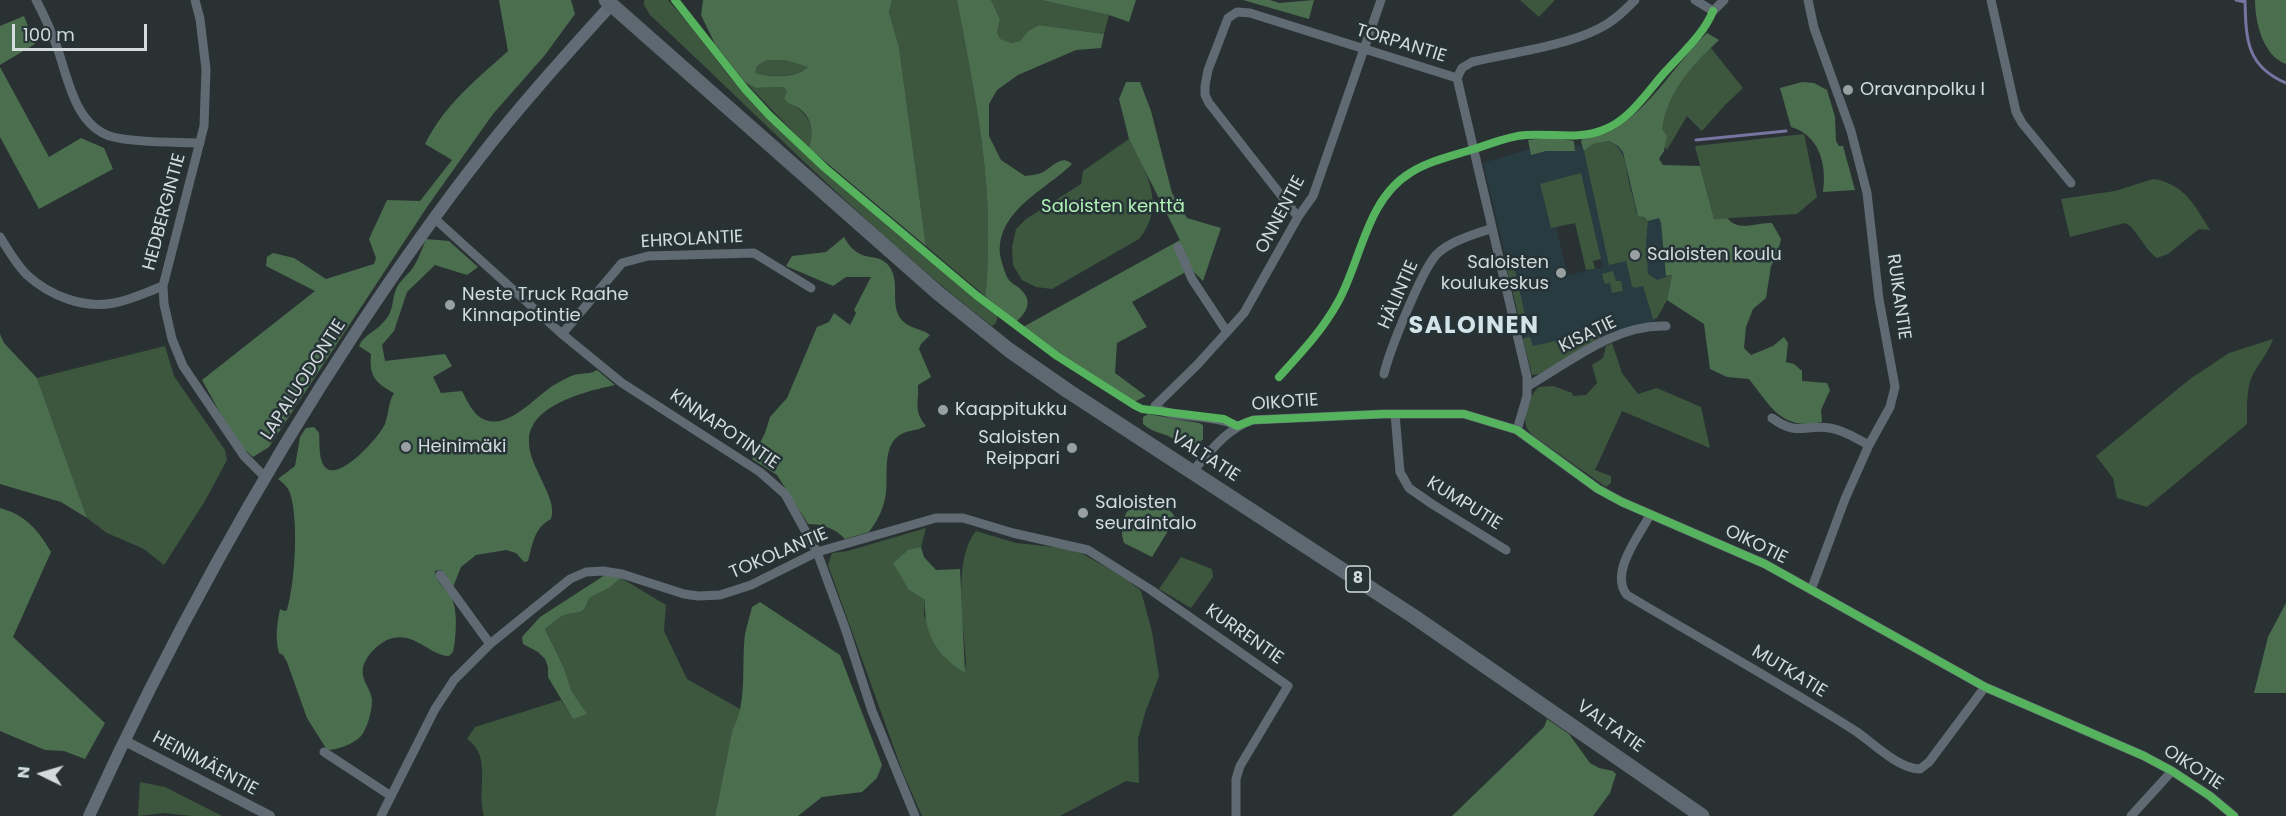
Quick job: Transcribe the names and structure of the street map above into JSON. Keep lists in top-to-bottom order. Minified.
{"streets":{"highway":["VALTATIE","8"],"main road":["LAPALUODONTIE"],"street":["TORPANTIE","HEDBERGINTIE","ONNENTIE","EHROLANTIE","HÄLINTIE","RUIKANTIE","KISATIE","OIKOTIE","KINNAPOTINTIE","KUMPUTIE","TOKOLANTIE","KURRENTIE","MUTKATIE","HEINIMÄENTIE"]},"crossings":[["TORPANTIE","ONNENTIE"],["TORPANTIE","HÄLINTIE"],["TORPANTIE","KISATIE"],["TORPANTIE","OIKOTIE"],["HEDBERGINTIE","LAPALUODONTIE"],["ONNENTIE","OIKOTIE"],["EHROLANTIE","KINNAPOTINTIE"],["RUIKANTIE","OIKOTIE"],["LAPALUODONTIE","KINNAPOTINTIE"],["LAPALUODONTIE","VALTATIE"],["LAPALUODONTIE","HEINIMÄENTIE"],["OIKOTIE","VALTATIE"],["OIKOTIE","KUMPUTIE"],["OIKOTIE","MUTKATIE"],["KINNAPOTINTIE","TOKOLANTIE"],["TOKOLANTIE","KURRENTIE"]],"districts":["SALOINEN"],"parks":["Saloisten kenttä"],"places":["Oravanpolku I","Saloisten koulu","Saloisten koulukeskus","Neste Truck Raahe Kinnapotintie","Kaappitukku","Heinimäki","Saloisten Reippari","Saloisten seuraintalo"],"scale_bar":"100 m","north":"left"}
